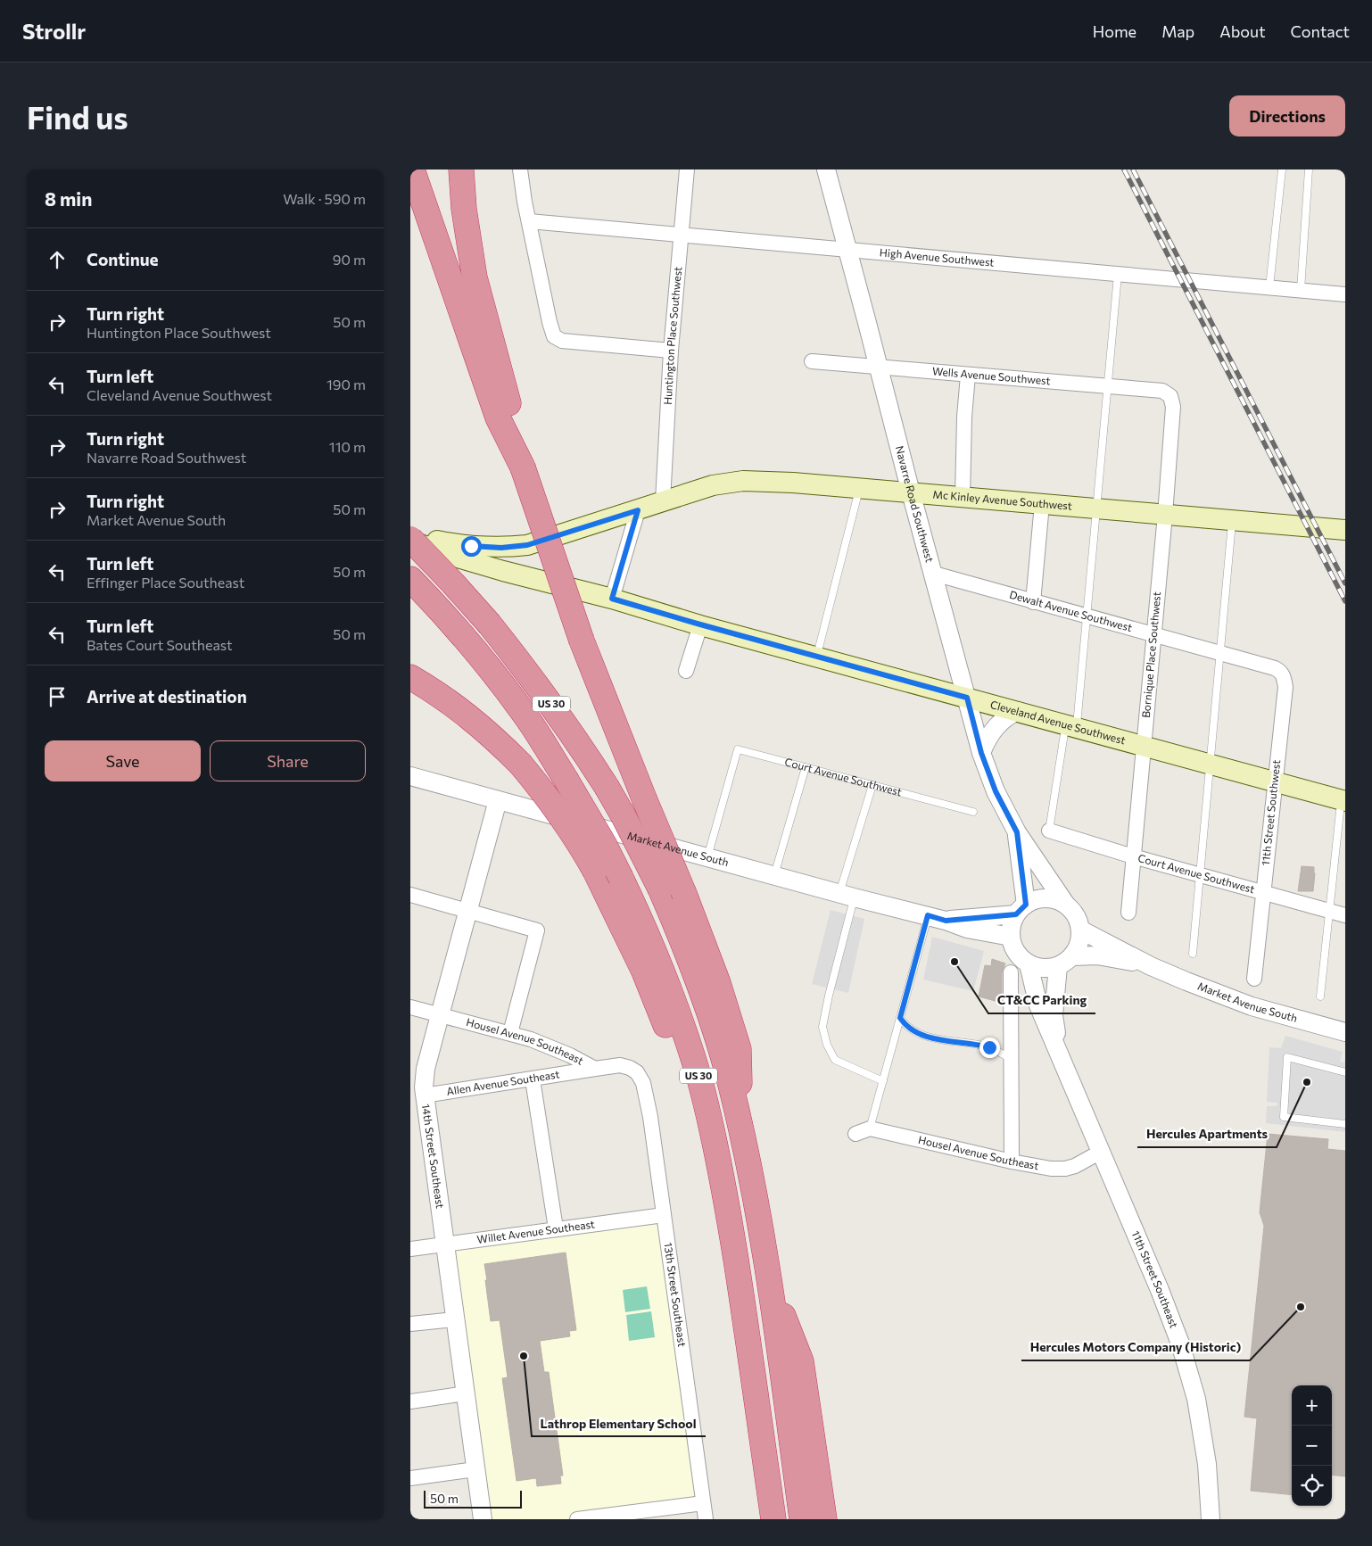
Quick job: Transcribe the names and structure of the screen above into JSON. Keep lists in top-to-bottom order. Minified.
{"streets":{"highway":["US 30"],"main road":["Mc Kinley Avenue Southwest","Cleveland Avenue Southwest"],"street":["High Avenue Southwest","Huntington Place Southwest","Wells Avenue Southwest","Navarre Road Southwest","Dewalt Avenue Southwest","Bornique Place Southwest","Court Avenue Southwest","11th Street Southwest","Market Avenue South","Housel Avenue Southeast","Allen Avenue Southeast","14th Street Southeast","Willet Avenue Southeast","11th Street Southeast","13th Street Southeast"]},"crossings":[["High Avenue Southwest","Huntington Place Southwest"],["High Avenue Southwest","Navarre Road Southwest"],["Huntington Place Southwest","Mc Kinley Avenue Southwest"],["Wells Avenue Southwest","Navarre Road Southwest"],["Wells Avenue Southwest","Bornique Place Southwest"],["Mc Kinley Avenue Southwest","Navarre Road Southwest"],["Mc Kinley Avenue Southwest","Bornique Place Southwest"],["Navarre Road Southwest","Dewalt Avenue Southwest"],["Navarre Road Southwest","Cleveland Avenue Southwest"],["Navarre Road Southwest","Market Avenue South"],["Navarre Road Southwest","11th Street Southeast"],["Dewalt Avenue Southwest","Bornique Place Southwest"],["Dewalt Avenue Southwest","11th Street Southwest"],["Bornique Place Southwest","Cleveland Avenue Southwest"],["Bornique Place Southwest","Court Avenue Southwest"],["US 30","Cleveland Avenue Southwest"],["Cleveland Avenue Southwest","11th Street Southwest"],["Court Avenue Southwest","11th Street Southwest"],["Court Avenue Southwest","Market Avenue South"],["Market Avenue South","14th Street Southeast"],["Market Avenue South","11th Street Southeast"],["Housel Avenue Southeast","Allen Avenue Southeast"],["Housel Avenue Southeast","14th Street Southeast"],["Housel Avenue Southeast","11th Street Southeast"],["Housel Avenue Southeast","13th Street Southeast"],["Allen Avenue Southeast","14th Street Southeast"],["14th Street Southeast","Willet Avenue Southeast"],["Willet Avenue Southeast","13th Street Southeast"]],"places":["CT&CC Parking","Hercules Apartments","Hercules Motors Company (Historic)","Lathrop Elementary School"],"scale_bar":"50 m","page":{"header":"Strollr","nav":["Home","Map","About","Contact"],"buttons":["Directions",["Save","Share"]],"title":"Find us","heading":["8 min","Walk · 590 m"],"list":[["Continue","90 m"],["Turn right","Huntington Place Southwest","50 m"],["Turn left","Cleveland Avenue Southwest","190 m"],["Turn right","Navarre Road Southwest","110 m"],["Turn right","Market Avenue South","50 m"],["Turn left","Effinger Place Southeast","50 m"],["Turn left","Bates Court Southeast","50 m"],"Arrive at destination"],"map_buttons":["+","−"],"scale":"50 m"}}
